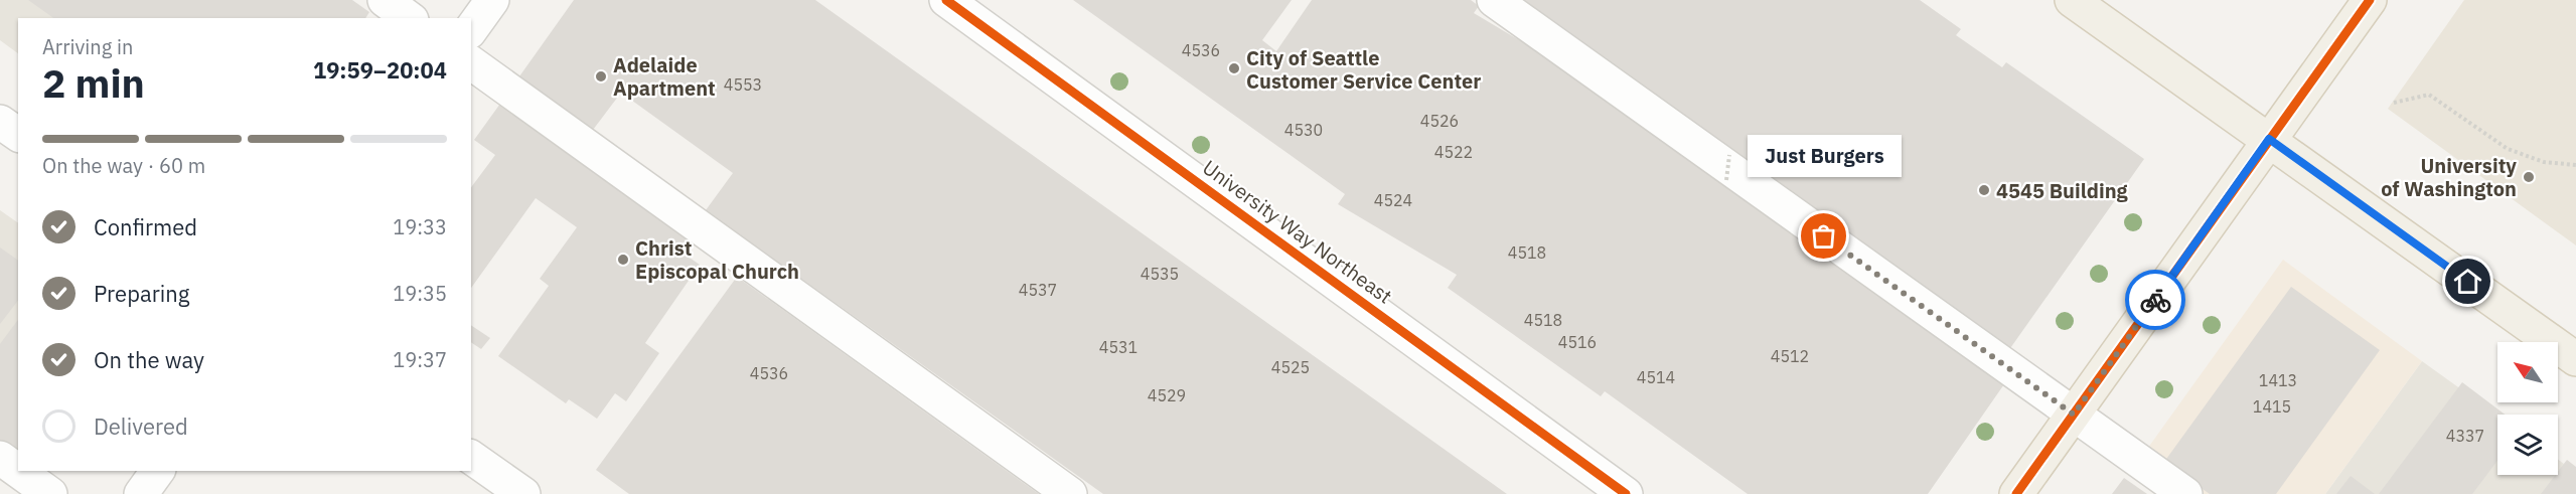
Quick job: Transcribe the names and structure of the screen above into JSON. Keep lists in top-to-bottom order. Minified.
{"streets":{"street":["University Way Northeast"]},"places":["City of Seattle Customer Service Center","Adelaide Apartment","University of Washington","4545 Building","Just Burgers","Christ Episcopal Church"],"house_numbers":["4536","4553","4526","4530","4522","4524","4518","4535","4537","4518","4516","4531","4512","4525","4536","4514","1413","4529","1415","4337"],"north":"top left","page":{"heading":["2 min","Arriving in","19:59–20:04"],"bar":"On the way · 60 m","bubble":"Just Burgers","list":[["Confirmed","19:33"],["Preparing","19:35"],["On the way","19:37"],"Delivered"]}}
